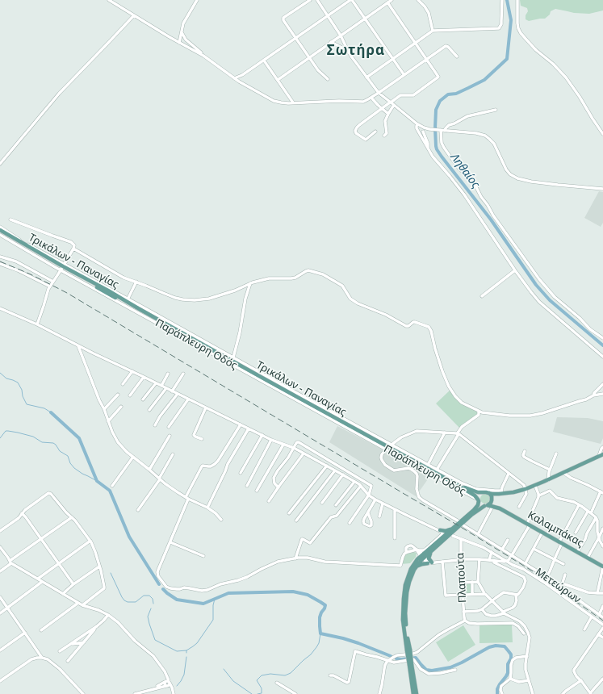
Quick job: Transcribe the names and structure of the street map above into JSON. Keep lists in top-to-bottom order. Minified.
{"streets":{"main road":["Τρικάλων - Παναγίας","Καλαμπάκας"],"street":["Παράπλευρη Οδός","Πλαπούτα","Μετεώρων"]},"crossings":[["Τρικάλων - Παναγίας","Παράπλευρη Οδός"],["Τρικάλων - Παναγίας","Καλαμπάκας"],["Παράπλευρη Οδός","Καλαμπάκας"]],"districts":["Σωτήρα"],"water":["Ληθαίος"]}
